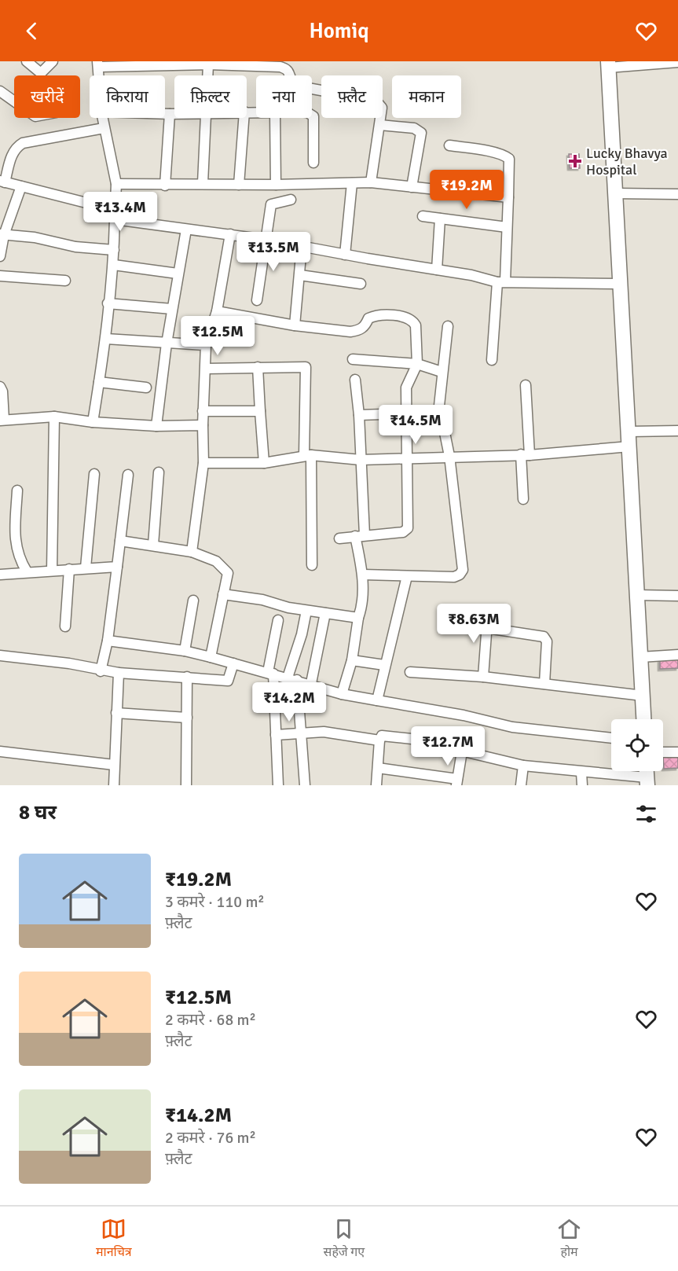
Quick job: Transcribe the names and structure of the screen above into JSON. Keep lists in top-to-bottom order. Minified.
{"places":{"health":["Lucky Bhavya Hospital"]},"page":{"header":"Homiq","chip":["खरीदें","किराया","फ़िल्टर","नया","फ़्लैट","मकान"],"price":["₹19.2M","₹13.4M","₹13.5M","₹12.5M","₹14.5M","₹8.63M","₹14.2M","₹12.7M"],"heading":"8 घर","list":[{"name":"₹19.2M","note":"3 कमरे · 110 m² · फ़्लैट"},{"name":"₹12.5M","note":"2 कमरे · 68 m² · फ़्लैट"},{"name":"₹14.2M","note":"2 कमरे · 76 m² · फ़्लैट"}],"tabs":["मानचित्र","सहेजे गए","होम"]}}
